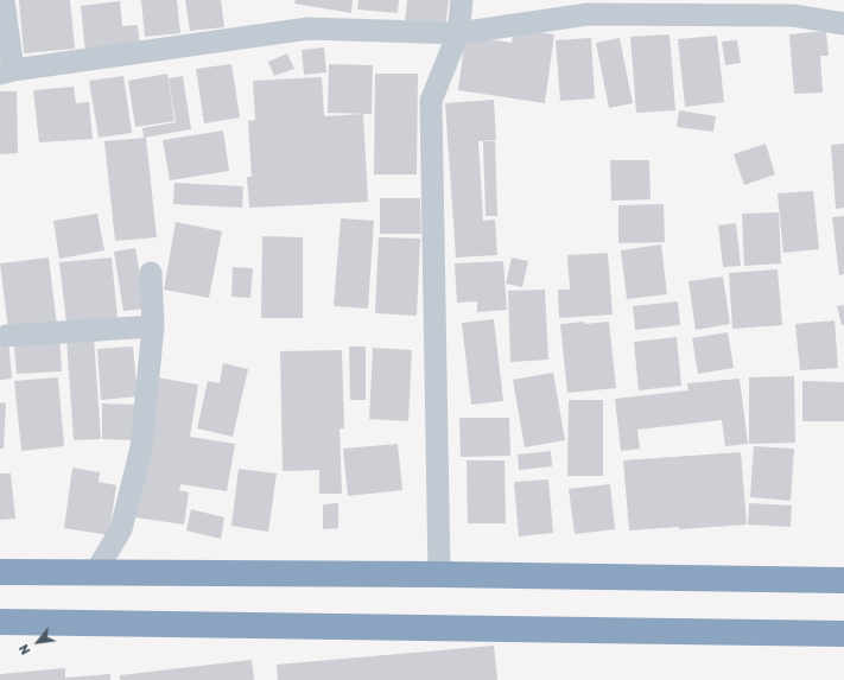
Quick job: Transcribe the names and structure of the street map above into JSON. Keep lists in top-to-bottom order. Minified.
{"north":"bottom left"}
